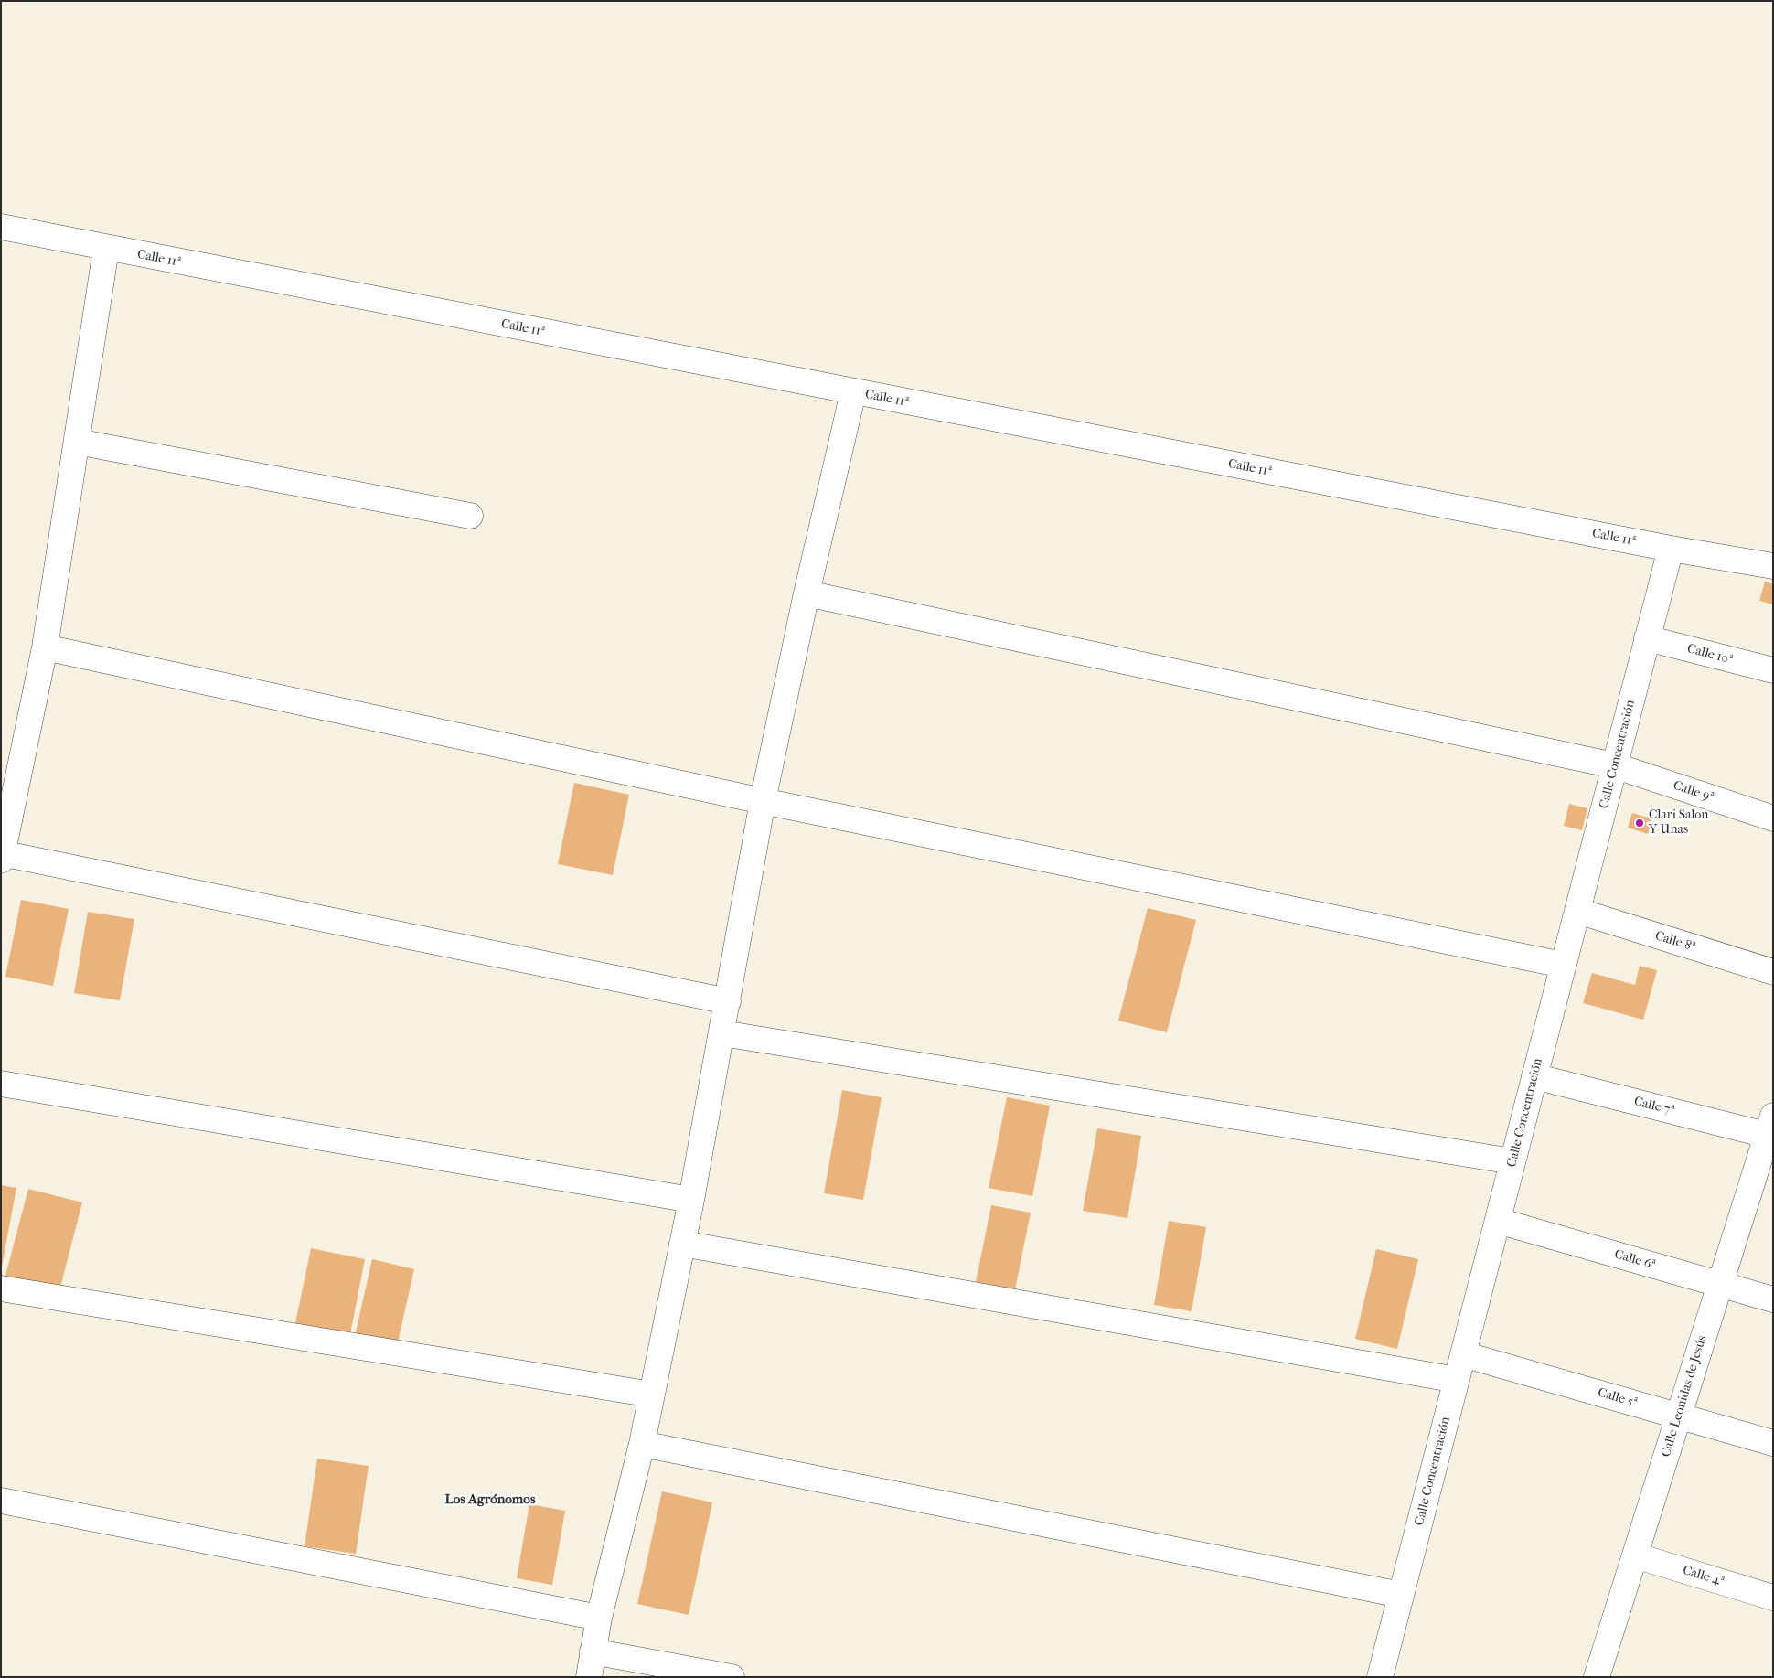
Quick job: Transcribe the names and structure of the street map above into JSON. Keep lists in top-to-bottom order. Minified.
{"streets":{"street":["Calle 11ª","Calle 10ª","Calle Concentración","Calle 9ª","Calle 8ª","Calle 7ª","Calle 6ª","Calle Leonidas de Jesús","Calle 5ª","Calle 4ª"]},"crossings":[["Calle 11ª","Calle Concentración"],["Calle 10ª","Calle Concentración"],["Calle Concentración","Calle 9ª"],["Calle Concentración","Calle 8ª"],["Calle Concentración","Calle 7ª"],["Calle Concentración","Calle 6ª"],["Calle Concentración","Calle 5ª"],["Calle 7ª","Calle Leonidas de Jesús"],["Calle 6ª","Calle Leonidas de Jesús"],["Calle Leonidas de Jesús","Calle 5ª"],["Calle Leonidas de Jesús","Calle 4ª"]],"districts":["Los Agrónomos"],"places":["Clari Salon Y Unas"]}
